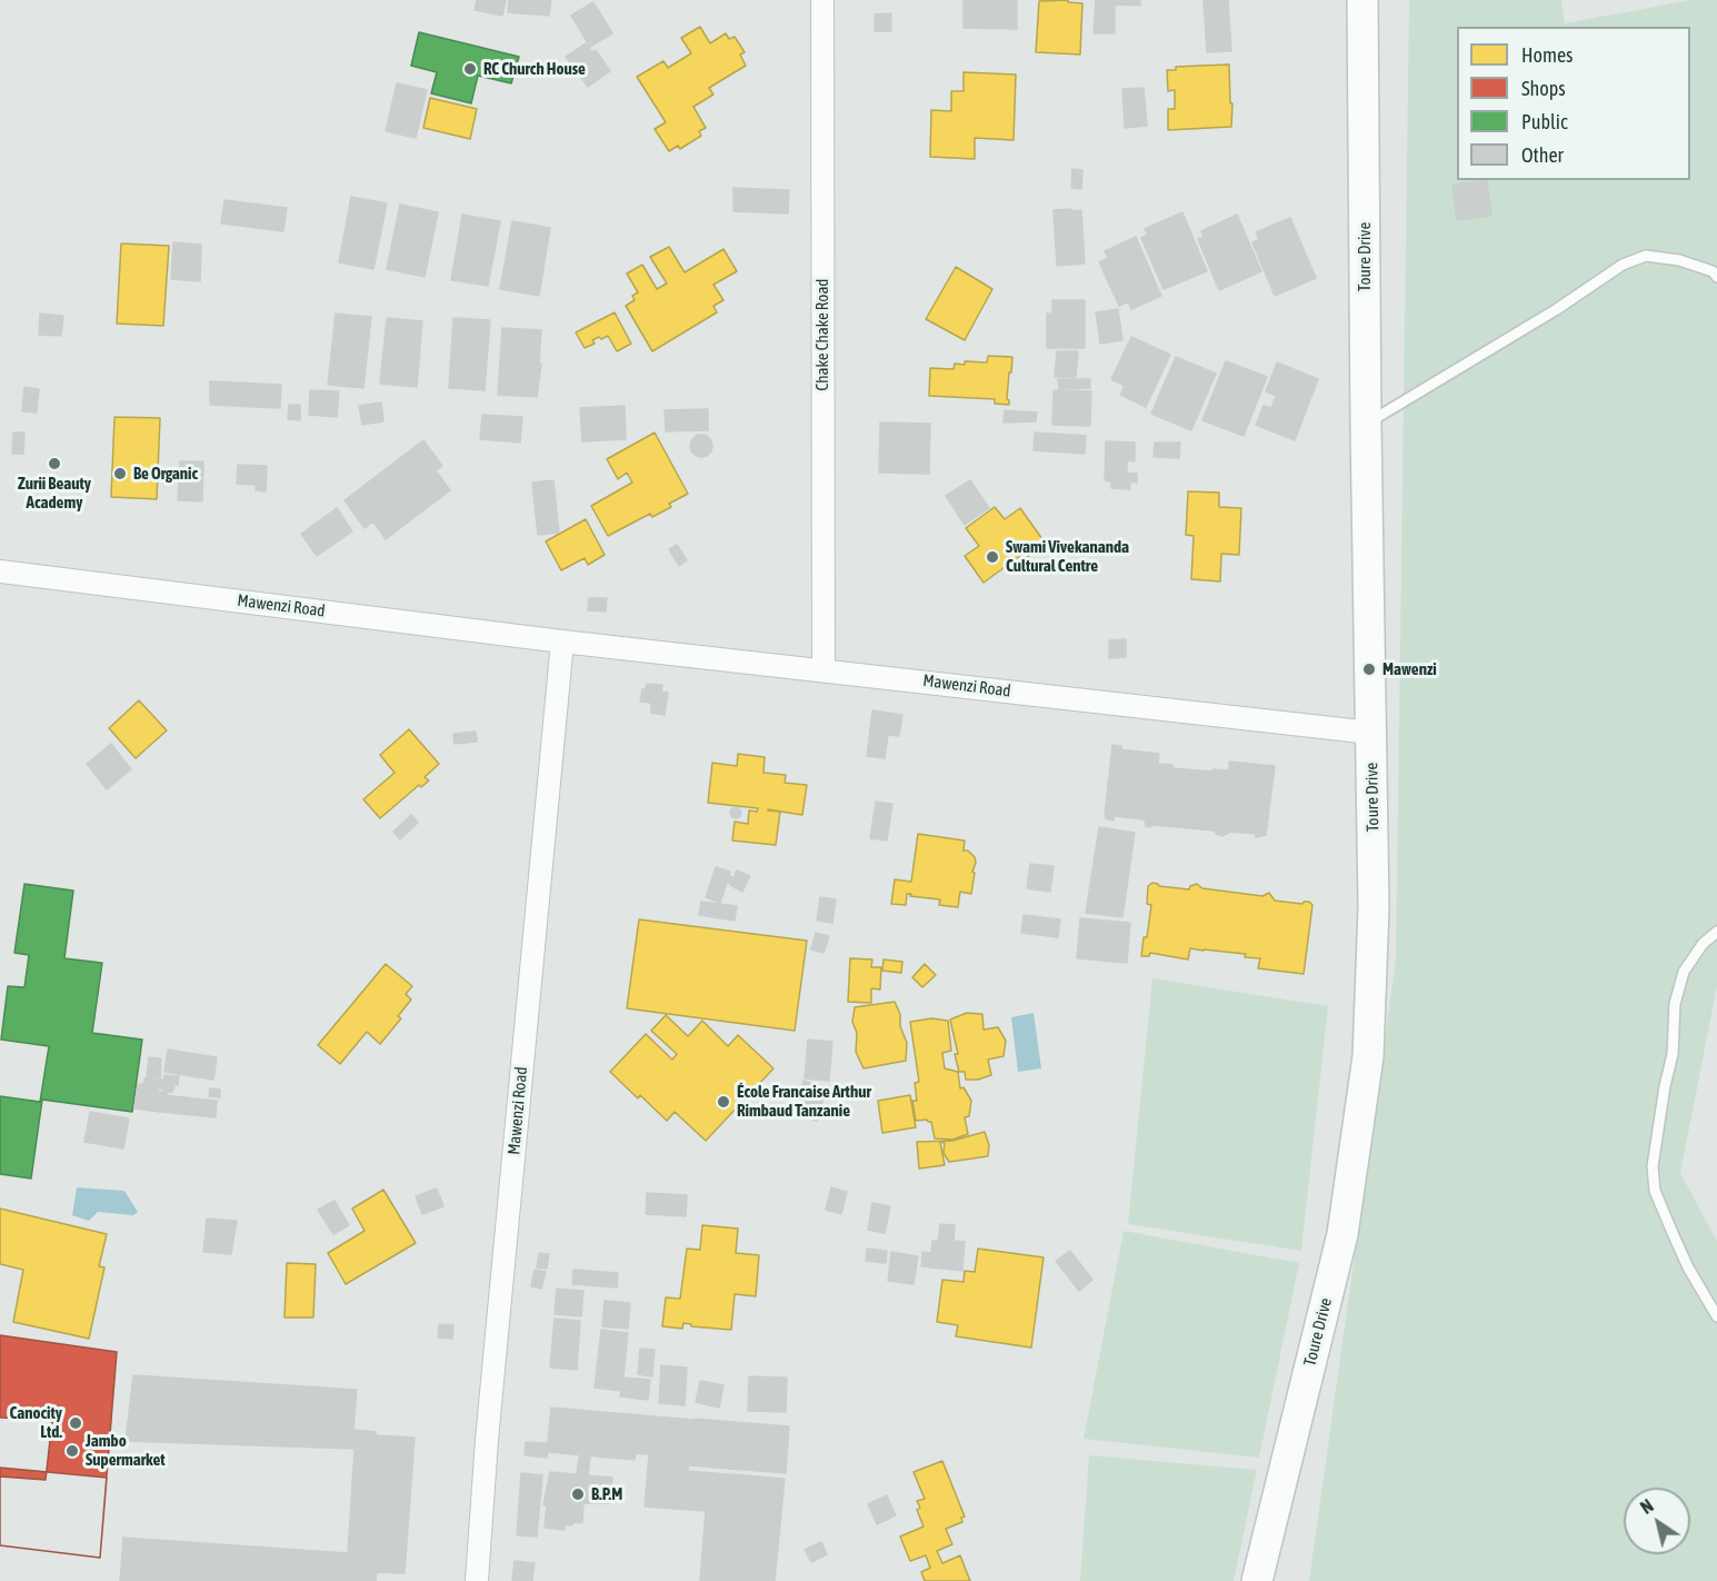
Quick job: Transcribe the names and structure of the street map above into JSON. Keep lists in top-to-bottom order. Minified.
{"streets":{"street":["Toure Drive","Chake Chake Road","Mawenzi Road"]},"crossings":[["Toure Drive","Mawenzi Road"],["Chake Chake Road","Mawenzi Road"]],"places":["RC Church House","Zurii Beauty Academy","Be Organic","Swami Vivekananda Cultural Centre","Mawenzi","École Francaise Arthur Rimbaud Tanzanie","Canocity Ltd.","Jambo Supermarket","B.P.M"],"legend":["Homes","Shops","Public","Other"],"north":"top left"}
